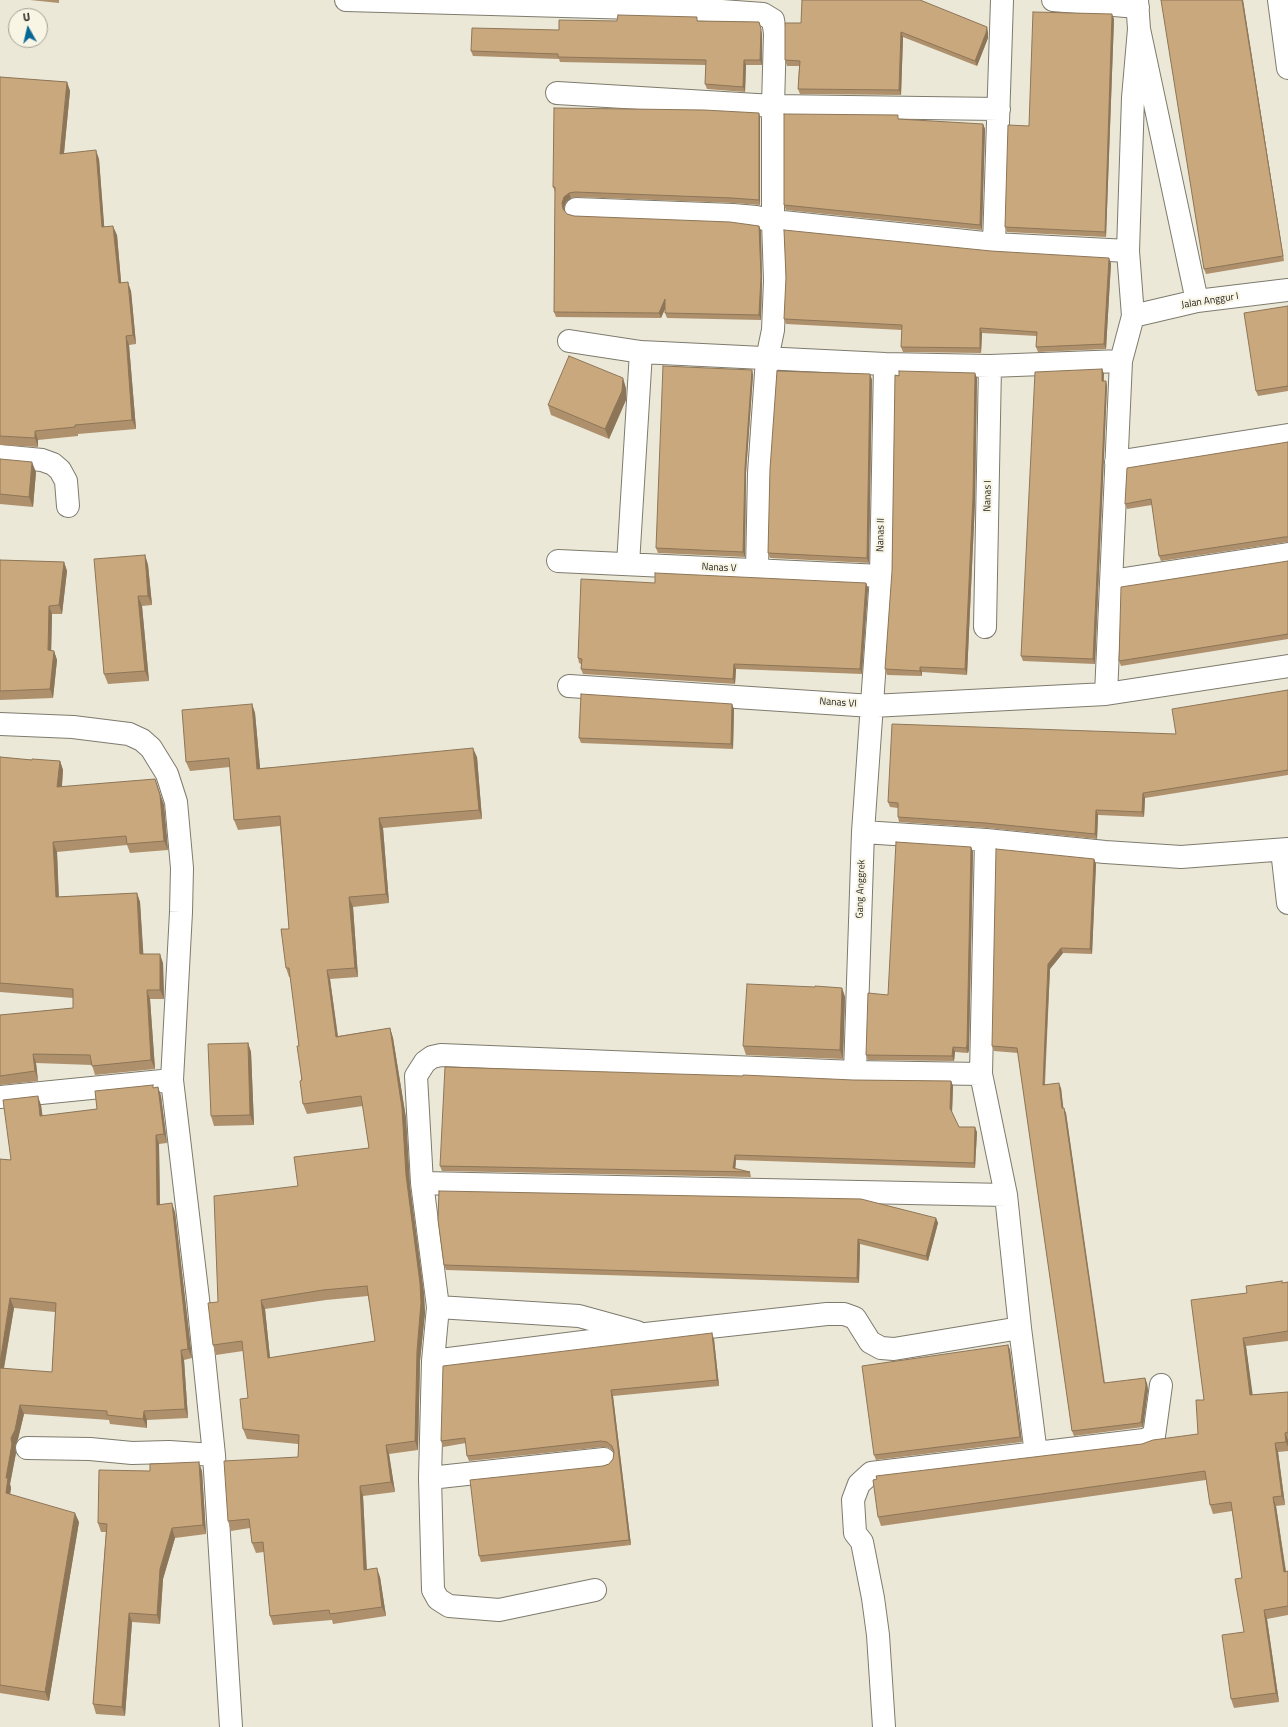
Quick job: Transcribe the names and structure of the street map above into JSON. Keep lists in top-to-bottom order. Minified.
{"streets":{"street":["Jalan Anggur I","Nanas I","Nanas II","Nanas V","Nanas VI","Gang Anggrek"]},"crossings":[["Nanas II","Nanas V"],["Nanas II","Nanas VI"],["Nanas II","Gang Anggrek"],["Nanas VI","Gang Anggrek"]],"north":"top"}
